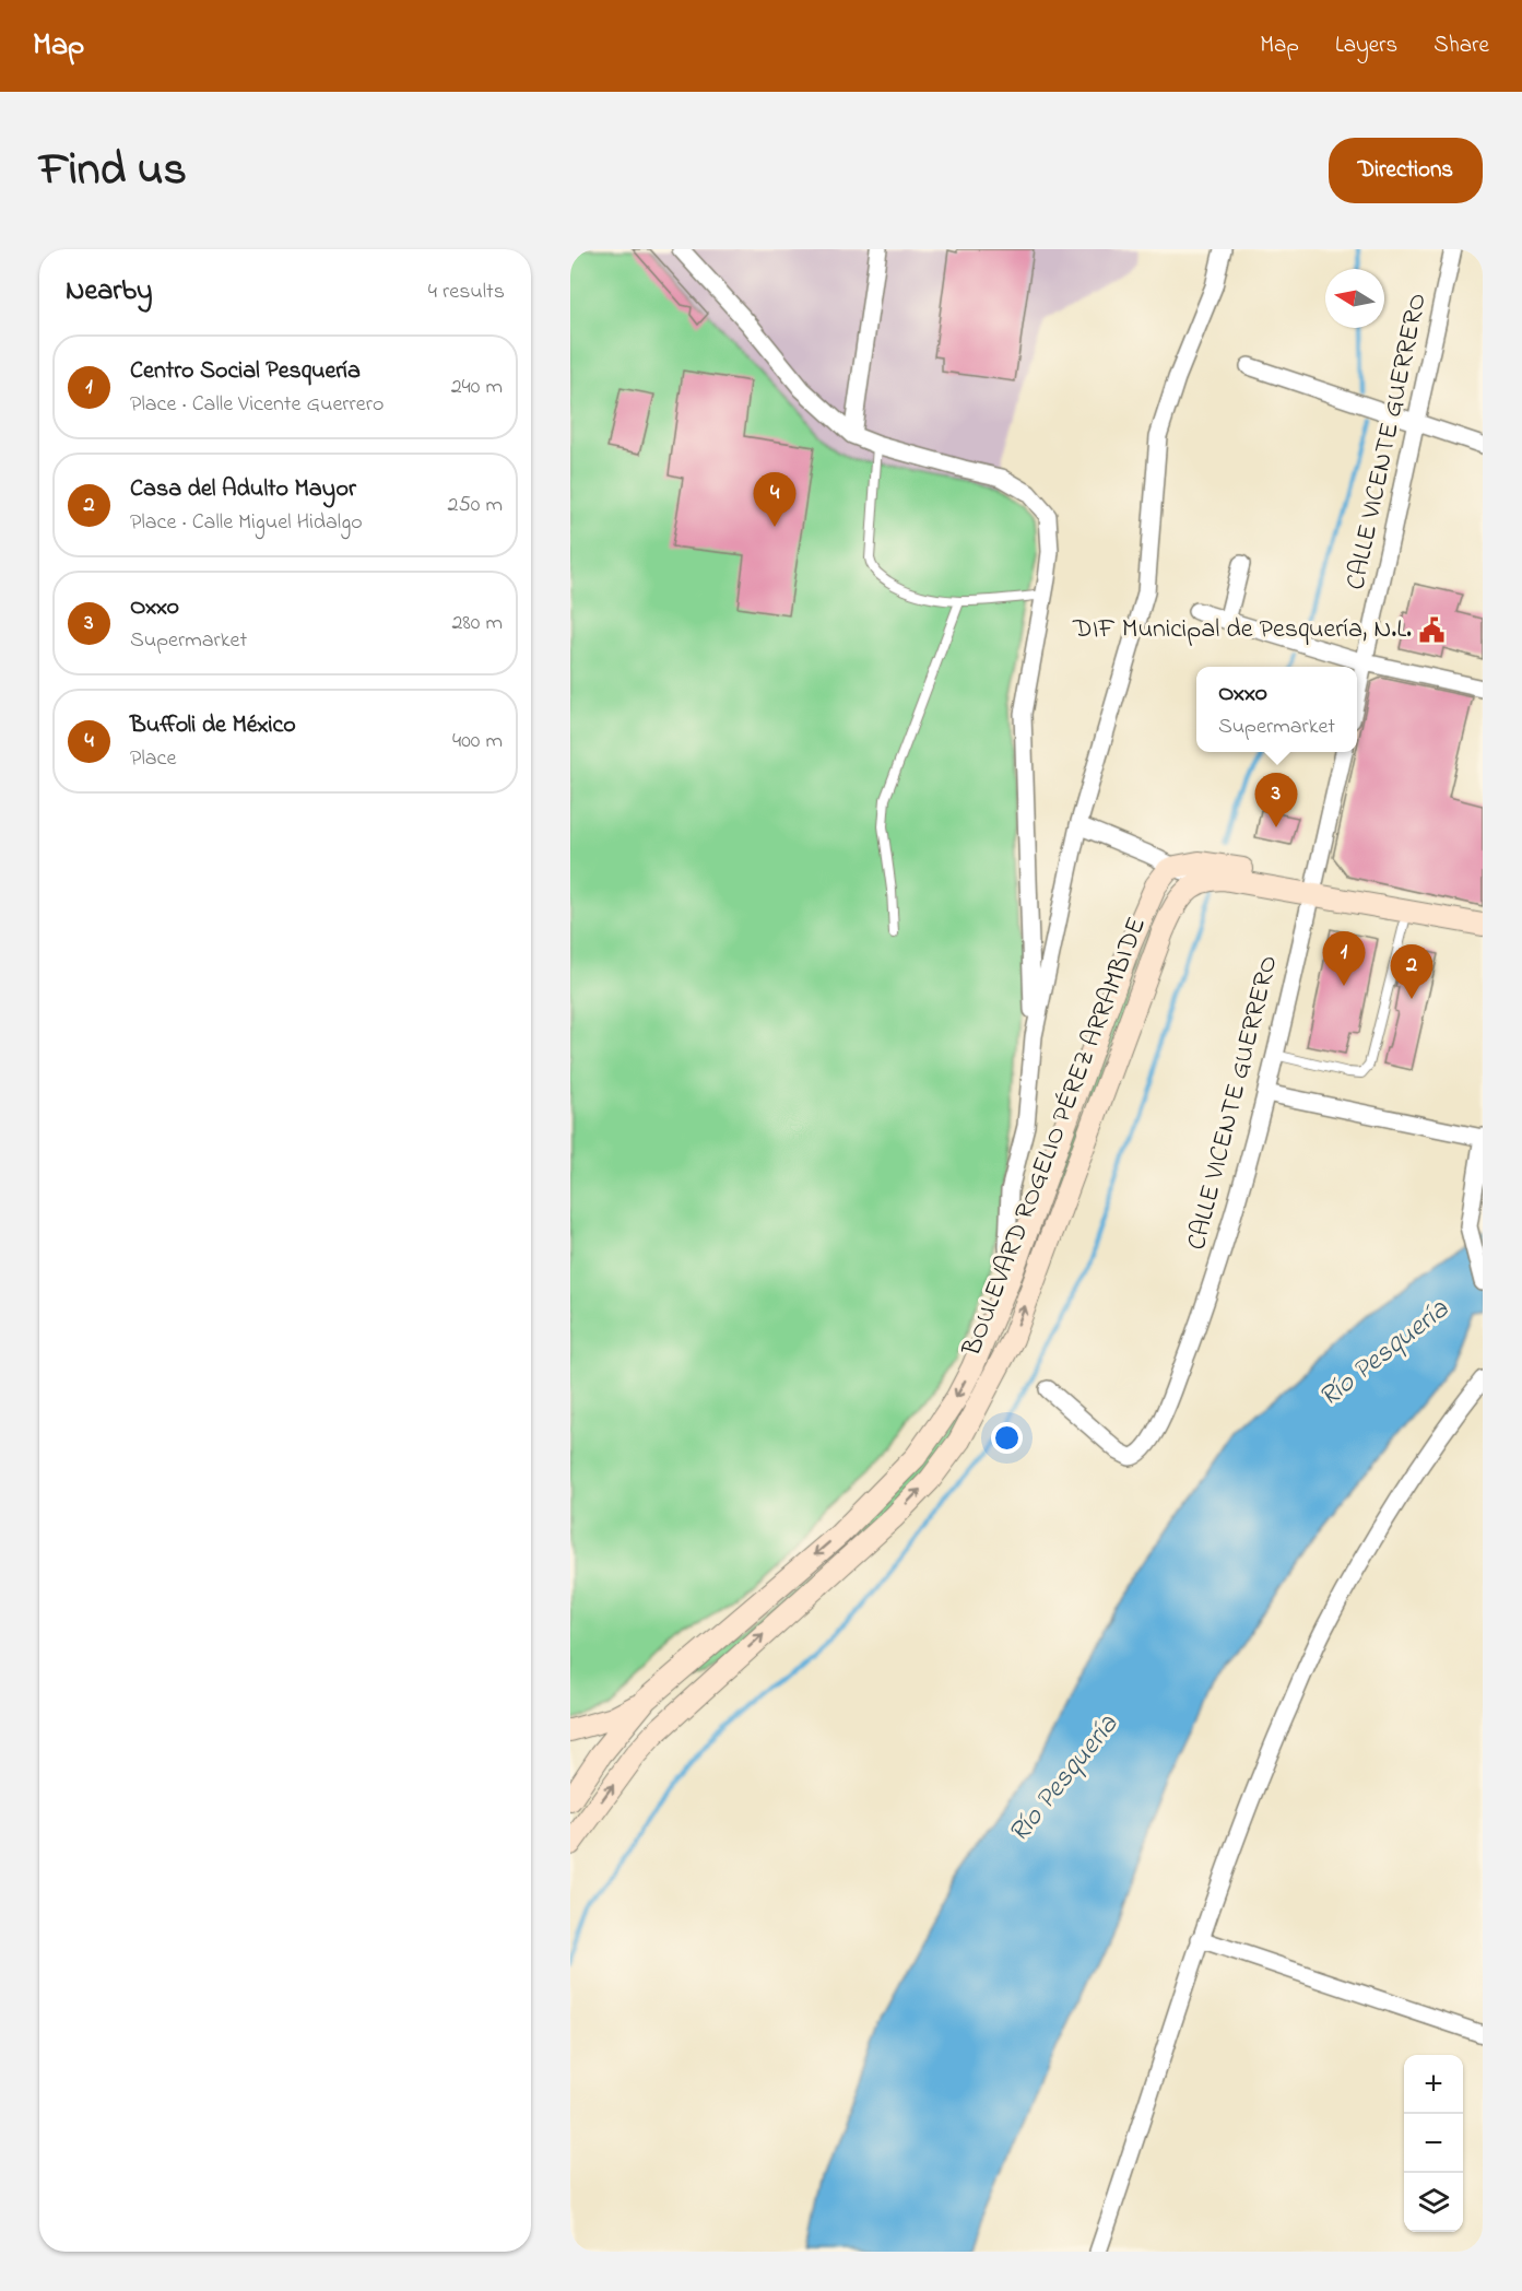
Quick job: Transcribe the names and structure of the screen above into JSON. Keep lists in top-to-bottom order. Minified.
{"streets":{"main road":["BOULEVARD ROGELIO PÉREZ ARRAMBIDE"],"street":["CALLE VICENTE GUERRERO"]},"water":["Río Pesquería"],"places":{"public building":["DIF Municipal de Pesquería, N.L."]},"north":"left","page":{"header":"Map","nav":["Map","Layers","Share"],"title":"Find us","buttons":"Directions","heading":["Nearby","4 results"],"list":[{"mark":"1","name":"Centro Social Pesquería","note":"Place · Calle Vicente Guerrero","value":"240 m"},{"mark":"2","name":"Casa del Adulto Mayor","note":"Place · Calle Miguel Hidalgo","value":"250 m"},{"mark":"3","name":"Oxxo","note":"Supermarket","value":"280 m"},{"mark":"4","name":"Buffoli de México","note":"Place","value":"400 m"}],"pins":["4","3","1","2"],"popup":["Oxxo","Supermarket"],"map_buttons":["+","−"]}}
